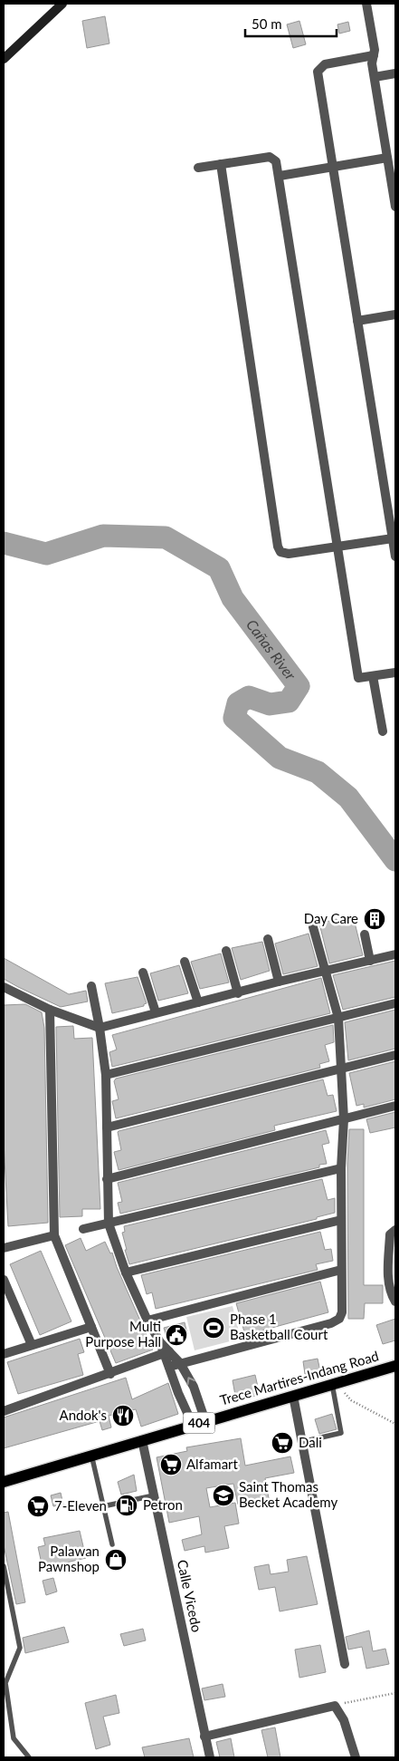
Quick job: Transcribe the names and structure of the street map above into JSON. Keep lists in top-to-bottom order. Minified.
{"streets":{"main road":["Trece Martires-Indang Road","404"],"street":["Calle Vicedo"]},"crossings":[["Trece Martires-Indang Road","Calle Vicedo"]],"water":["Cañas River"],"places":{"building":["Day Care"],"sports":["Phase 1 Basketball Court"],"public building":["Multi Purpose Hall"],"restaurant":["Andok's"],"supermarket":["Dali","Alfamart","7-Eleven"],"school or university":["Saint Thomas Becket Academy"],"fuel station":["Petron"],"shop":["Palawan Pawnshop"]},"scale_bar":"50 m"}
